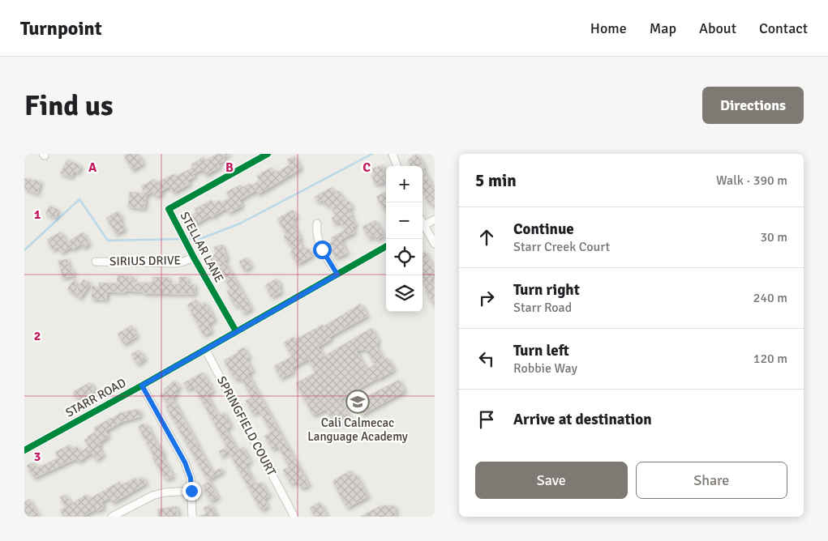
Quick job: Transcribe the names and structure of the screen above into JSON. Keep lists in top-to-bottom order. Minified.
{"streets":{"street":["STELLAR LANE","SIRIUS DRIVE","STARR ROAD","SPRINGFIELD COURT"]},"crossings":[["STELLAR LANE","SIRIUS DRIVE"],["STELLAR LANE","STARR ROAD"],["STARR ROAD","SPRINGFIELD COURT"]],"places":{"school or university":["Cali Calmecac Language Academy"]},"page":{"header":"Turnpoint","nav":["Home","Map","About","Contact"],"buttons":["Directions",["Save","Share"]],"title":"Find us","heading":["5 min","Walk · 390 m"],"map_buttons":["+","−"],"list":[["Continue","Starr Creek Court","30 m"],["Turn right","Starr Road","240 m"],["Turn left","Robbie Way","120 m"],"Arrive at destination"]},"grid":{"columns":["A","B","C"],"rows":["1","2","3"]}}
